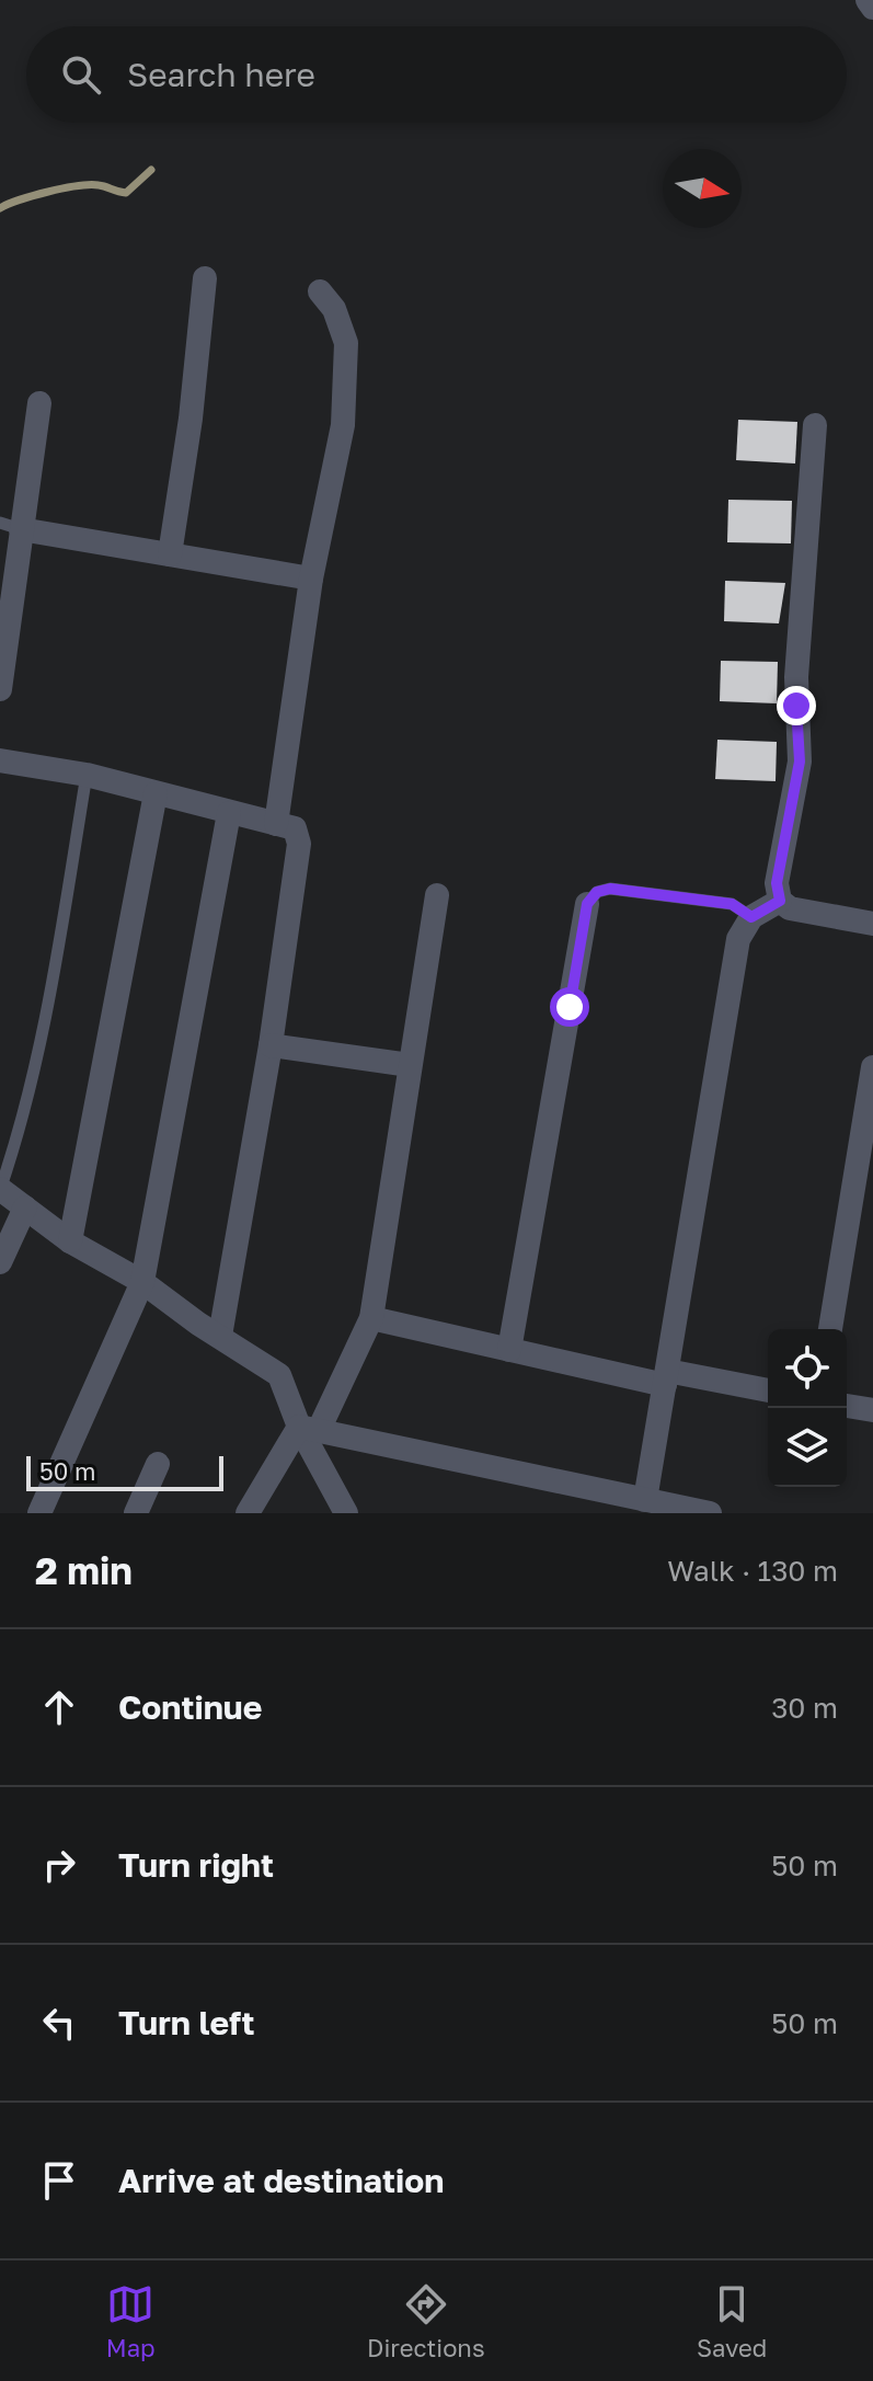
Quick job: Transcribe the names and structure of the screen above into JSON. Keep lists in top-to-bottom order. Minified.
{"scale_bar":"50 m","north":"right","page":{"search":"Search here","scale":"50 m","heading":["2 min","Walk · 130 m"],"list":[["Continue","30 m"],["Turn right","50 m"],["Turn left","50 m"],"Arrive at destination"],"nav":["Map","Directions","Saved"]}}
